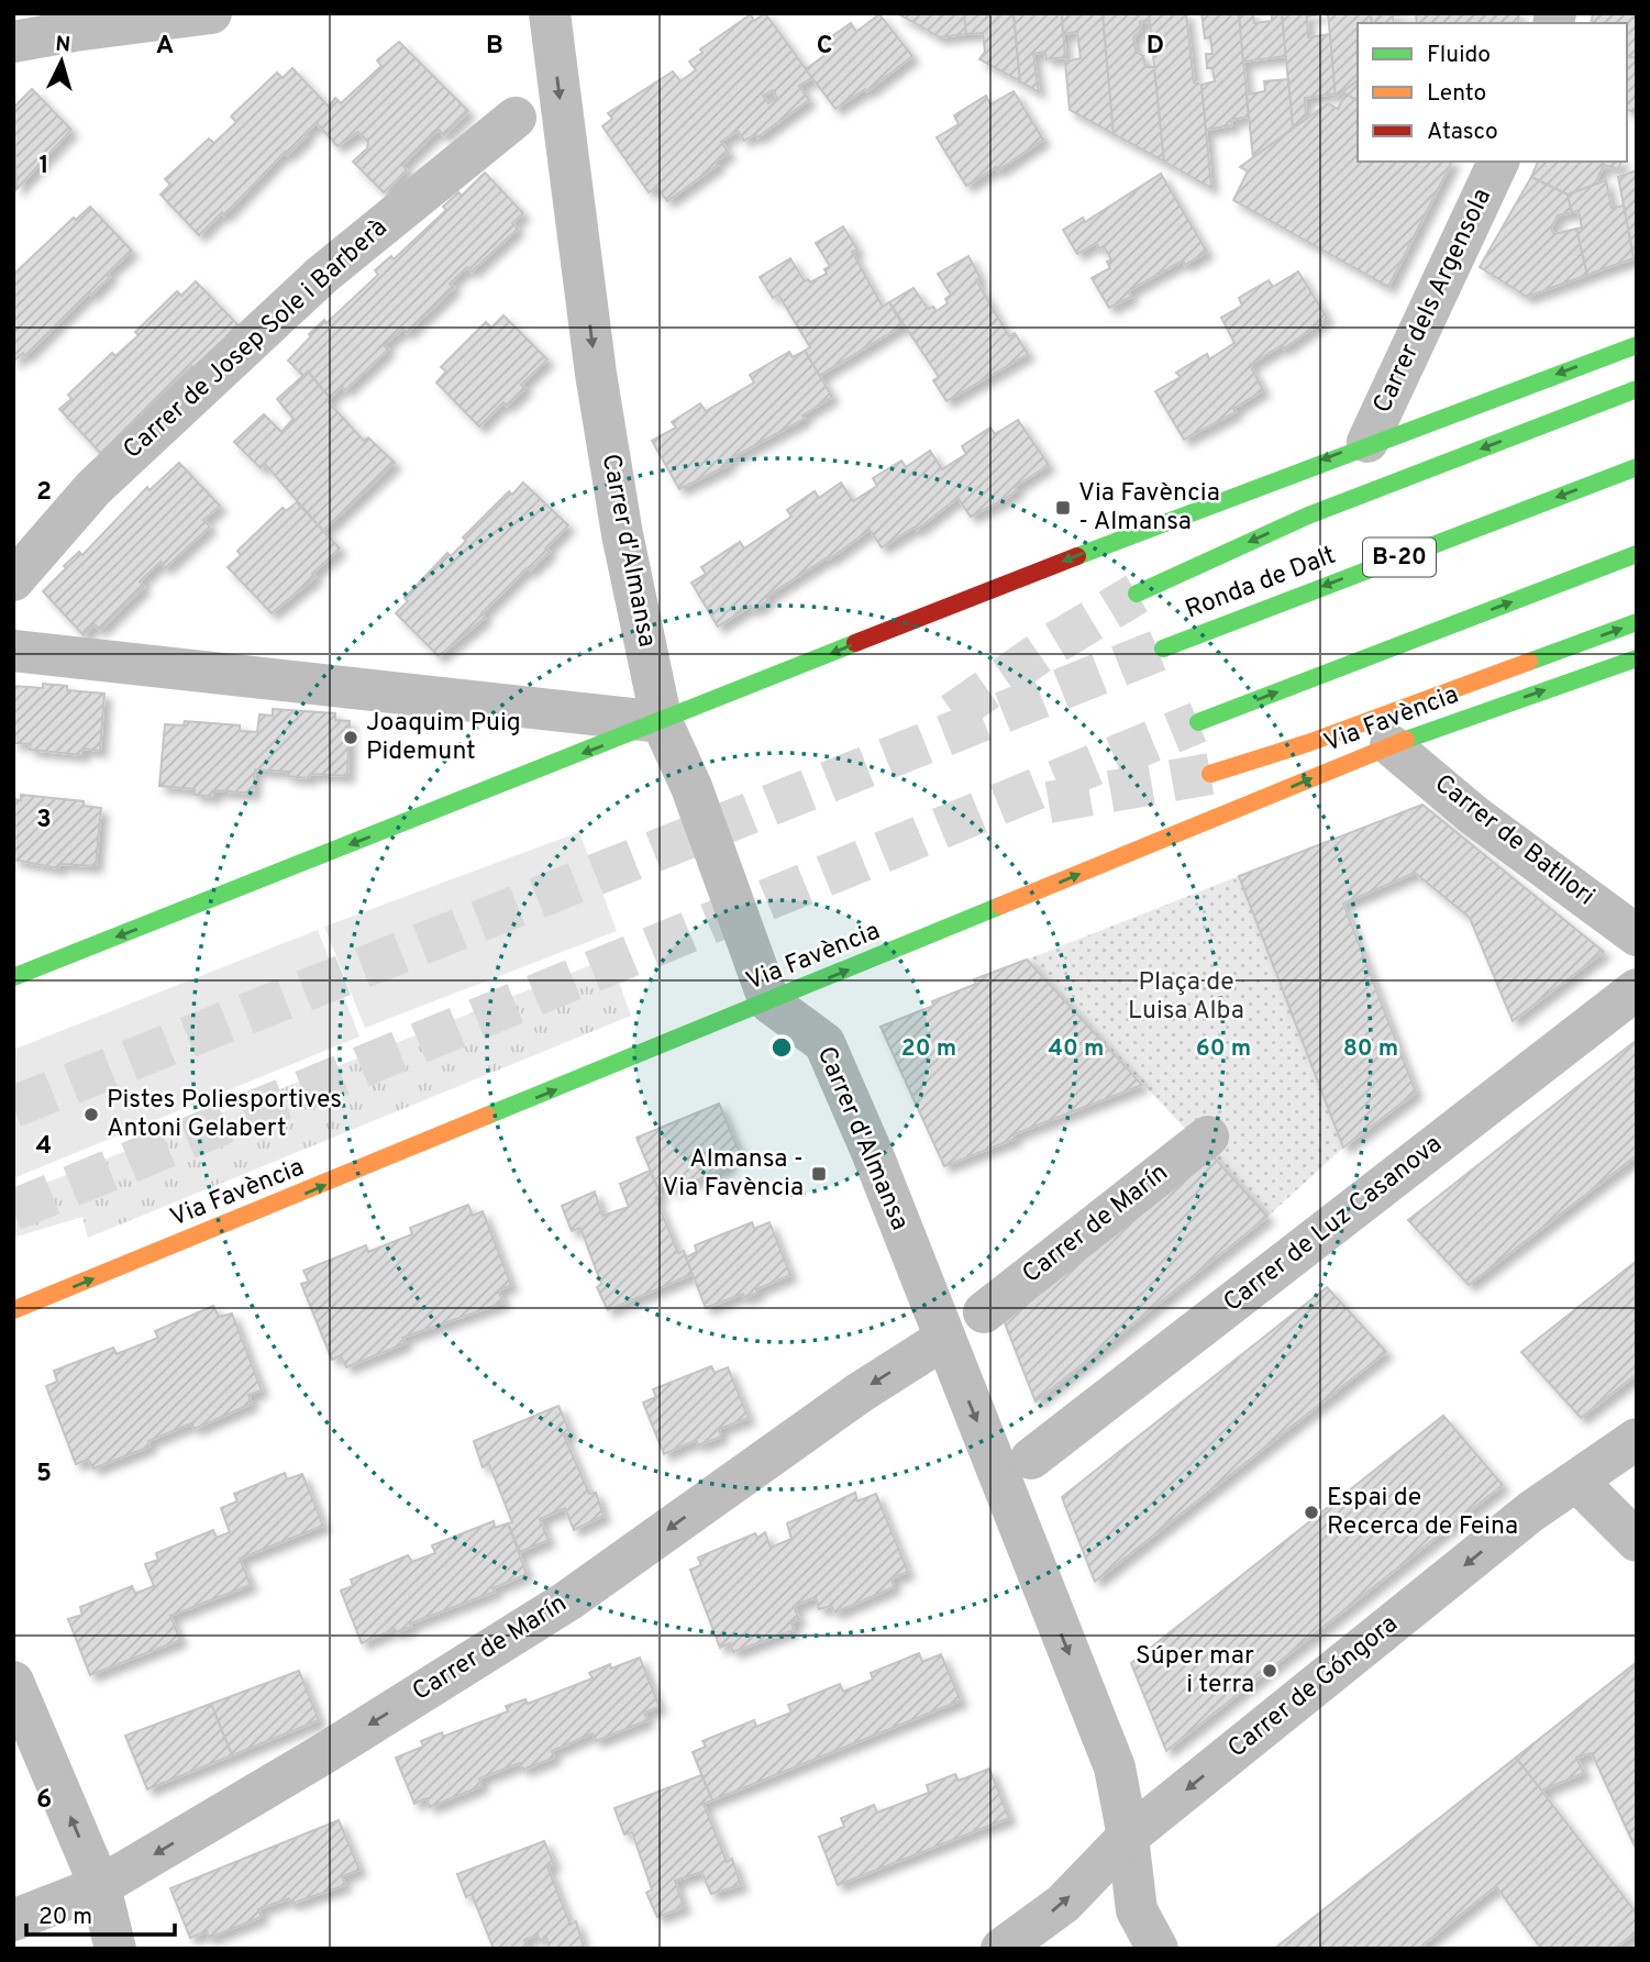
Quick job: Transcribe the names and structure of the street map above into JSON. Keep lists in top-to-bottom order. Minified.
{"streets":{"main road":["B-20","Ronda de Dalt","Via Favència"],"street":["Carrer dels Argensola","Carrer de Josep Sole i Barberà","Carrer d'Almansa","Carrer de Batllori","Carrer de Marín","Carrer de Luz Casanova","Carrer de Góngora"]},"crossings":[["Carrer d'Almansa","Via Favència"],["Carrer d'Almansa","Carrer de Marín"],["Carrer d'Almansa","Carrer de Góngora"],["Via Favència","Carrer de Batllori"]],"one_way":["Carrer d'Almansa","Carrer de Marín"],"parks":["Plaça de Luisa Alba"],"places":{"transit":["Via Favència - Almansa","Almansa - Via Favència"],"other":["Joaquim Puig Pidemunt","Pistes Poliesportives Antoni Gelabert","Espai de Recerca de Feina","Súper mar i terra"]},"legend":["Fluido","Lento","Atasco"],"scale_bar":"20 m","north":"top","grid":{"columns":["A","B","C","D"],"rows":["1","2","3","4","5","6"]},"rings":["20 m","40 m","60 m","80 m"]}
